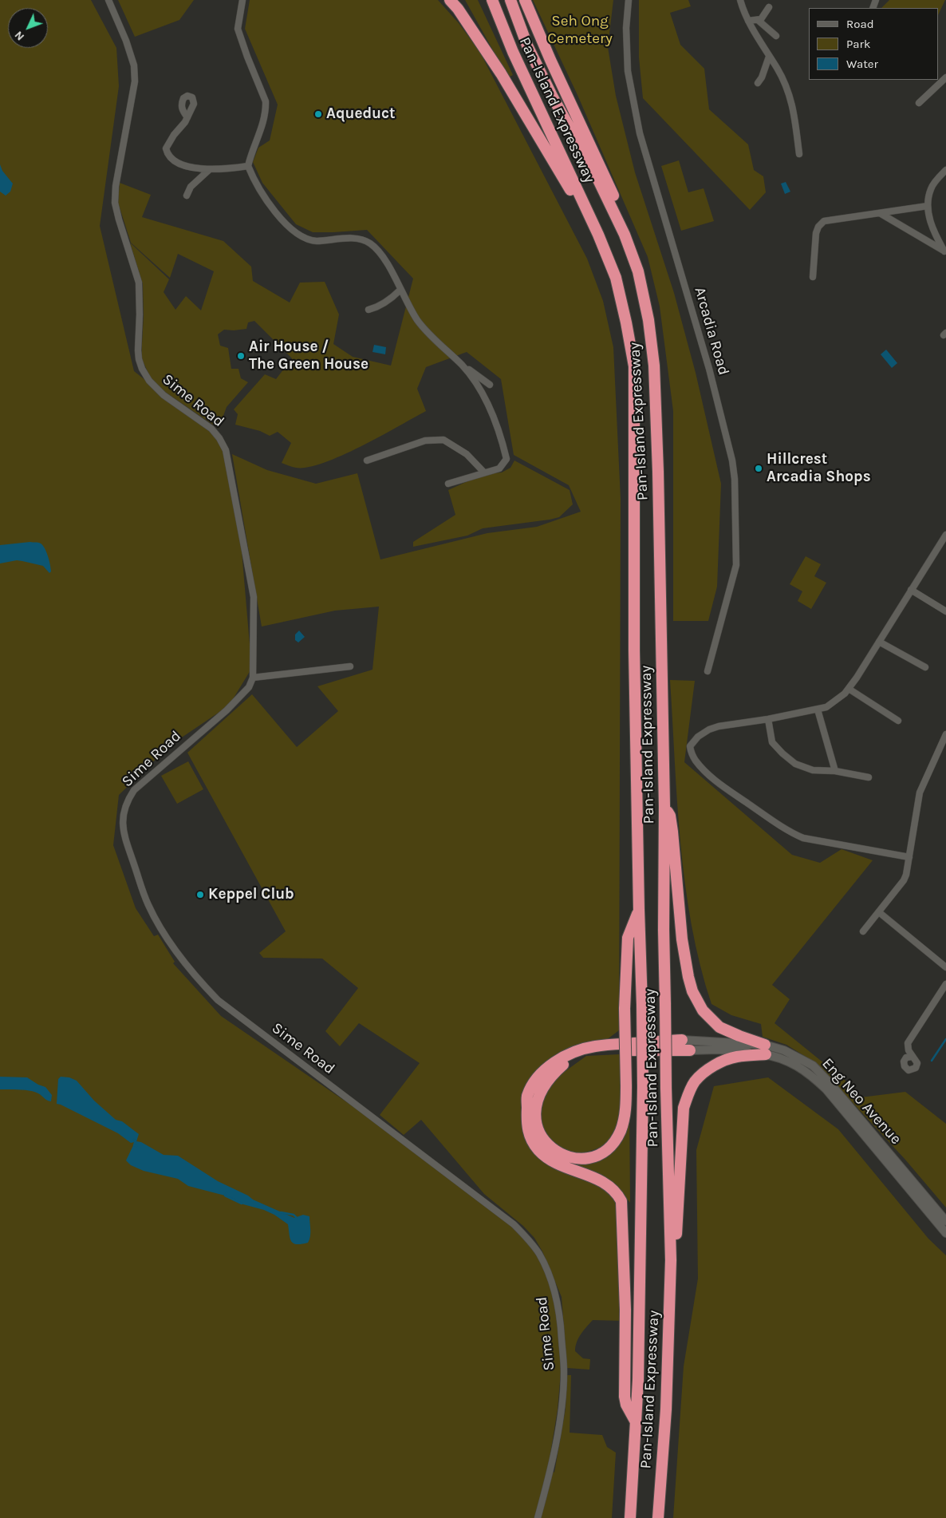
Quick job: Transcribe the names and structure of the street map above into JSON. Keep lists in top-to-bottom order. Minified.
{"streets":{"highway":["Pan-Island Expressway"],"main road":["Eng Neo Avenue"],"street":["Arcadia Road","Sime Road"]},"parks":["Seh Ong Cemetery"],"places":["Aqueduct","Air House / The Green House","Hillcrest Arcadia Shops","Keppel Club"],"legend":["Road","Park","Water"],"north":"bottom left"}
